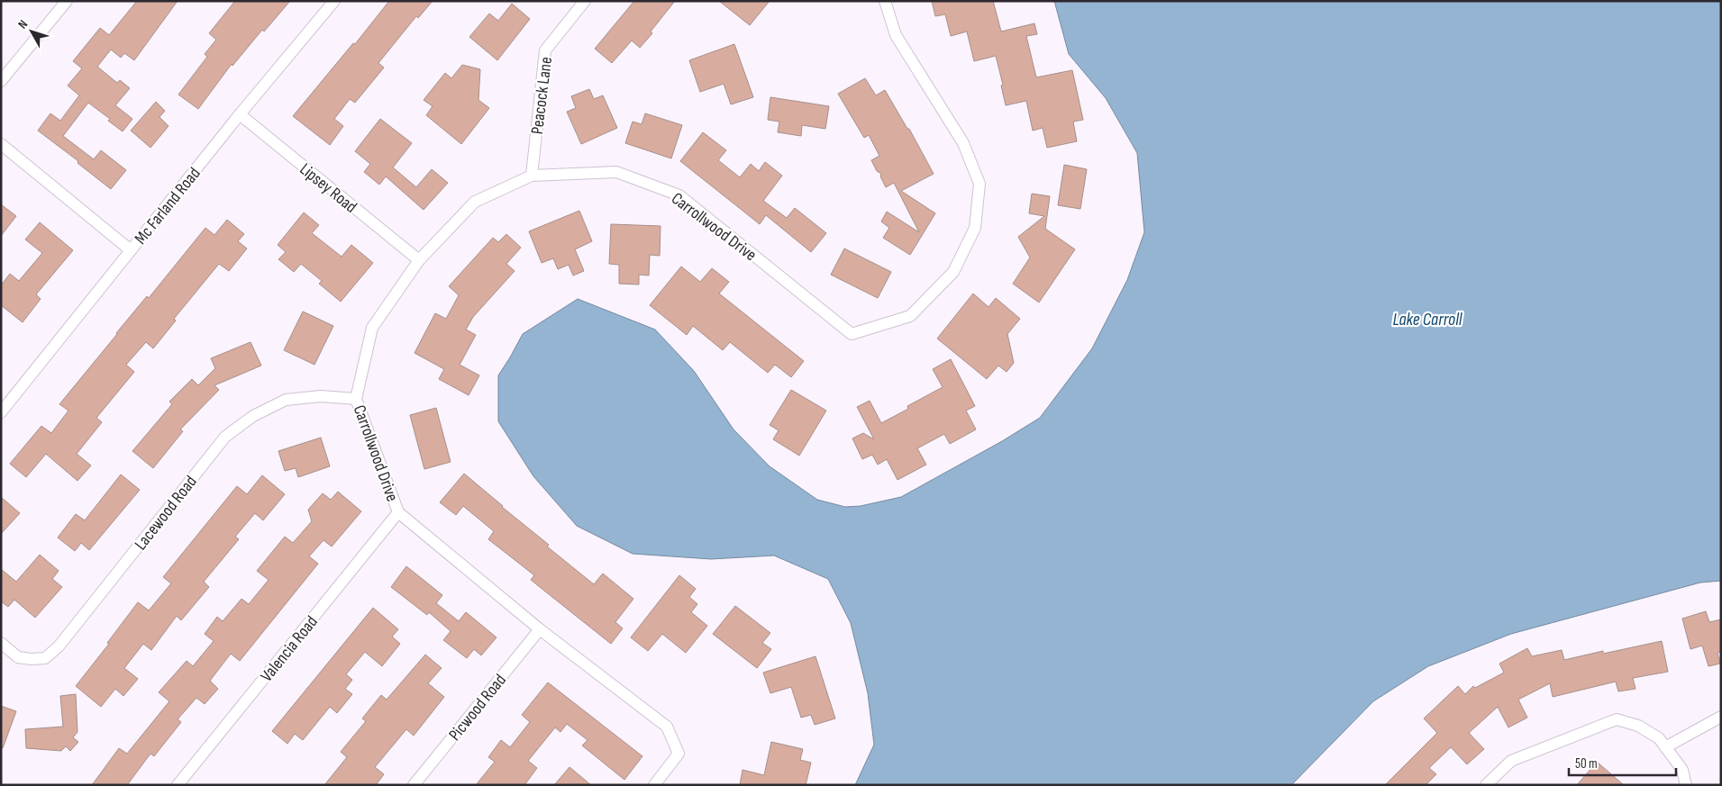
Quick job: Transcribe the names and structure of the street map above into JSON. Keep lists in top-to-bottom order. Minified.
{"streets":{"street":["Peacock Lane","Lipsey Road","Mc Farland Road","Carrollwood Drive","Lacewood Road","Valencia Road","Picwood Road"]},"crossings":[["Peacock Lane","Carrollwood Drive"],["Lipsey Road","Mc Farland Road"],["Lipsey Road","Carrollwood Drive"],["Carrollwood Drive","Lacewood Road"],["Carrollwood Drive","Valencia Road"],["Carrollwood Drive","Picwood Road"]],"water":["Lake Carroll"],"scale_bar":"50 m","north":"top left"}
